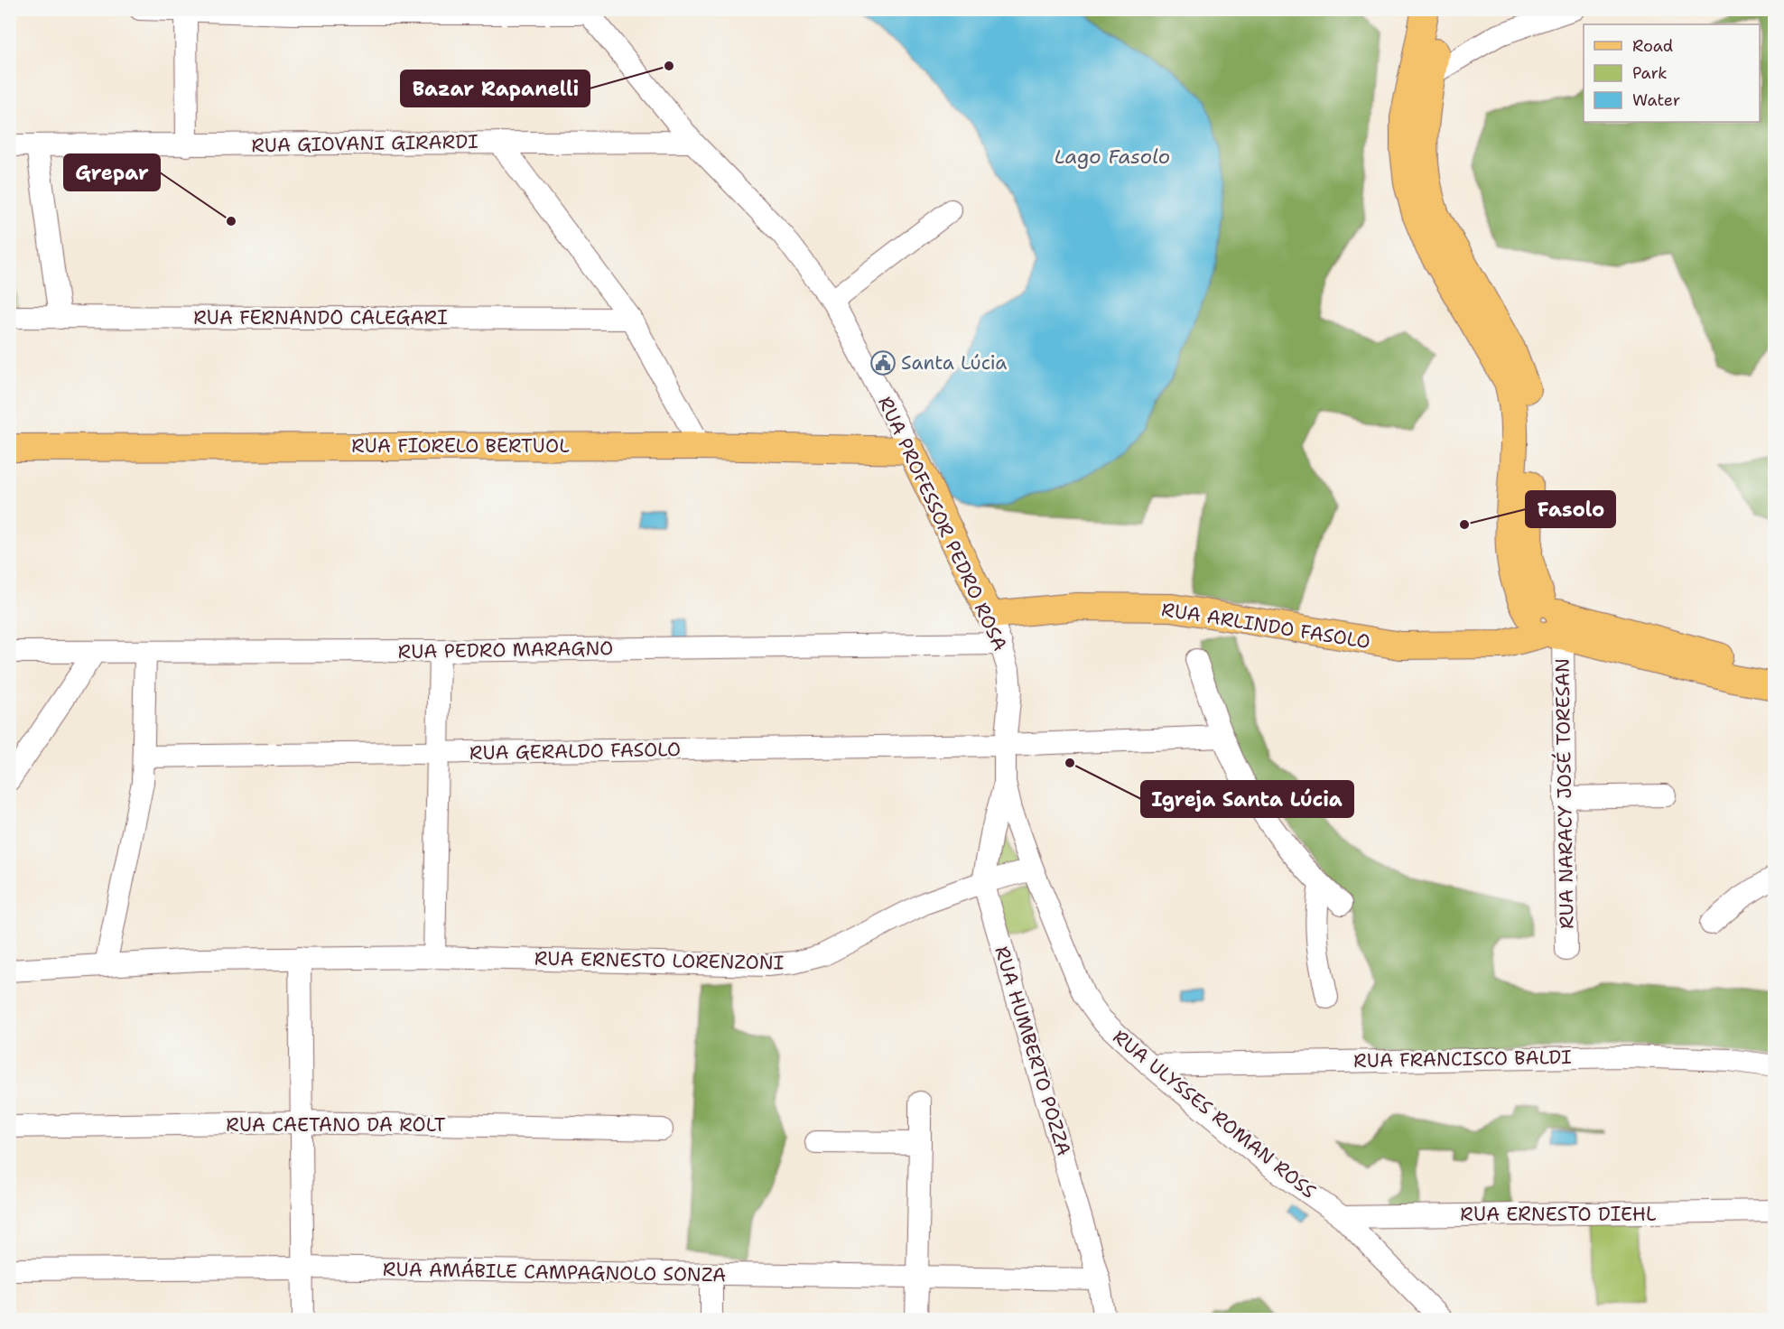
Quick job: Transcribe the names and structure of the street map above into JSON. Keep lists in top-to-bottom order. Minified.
{"streets":{"main road":["RUA FIORELO BERTUOL","RUA PROFESSOR PEDRO ROSA","RUA ARLINDO FASOLO"],"street":["RUA GIOVANI GIRARDI","RUA FERNANDO CALEGARI","RUA PEDRO MARAGNO","RUA GERALDO FASOLO","RUA NARACY JOSÉ TORESAN","RUA ERNESTO LORENZONI","RUA HUMBERTO POZZA","RUA FRANCISCO BALDI","RUA ULYSSES ROMAN ROSS","RUA CAETANO DA ROLT","RUA ERNESTO DIEHL","RUA AMÁBILE CAMPAGNOLO SONZA"]},"crossings":[["RUA GIOVANI GIRARDI","RUA PROFESSOR PEDRO ROSA"],["RUA FIORELO BERTUOL","RUA PROFESSOR PEDRO ROSA"],["RUA PROFESSOR PEDRO ROSA","RUA ARLINDO FASOLO"],["RUA PROFESSOR PEDRO ROSA","RUA PEDRO MARAGNO"],["RUA PROFESSOR PEDRO ROSA","RUA GERALDO FASOLO"],["RUA PROFESSOR PEDRO ROSA","RUA HUMBERTO POZZA"],["RUA PROFESSOR PEDRO ROSA","RUA ULYSSES ROMAN ROSS"],["RUA ARLINDO FASOLO","RUA NARACY JOSÉ TORESAN"],["RUA ERNESTO LORENZONI","RUA HUMBERTO POZZA"],["RUA ERNESTO LORENZONI","RUA ULYSSES ROMAN ROSS"],["RUA HUMBERTO POZZA","RUA ULYSSES ROMAN ROSS"],["RUA HUMBERTO POZZA","RUA AMÁBILE CAMPAGNOLO SONZA"],["RUA FRANCISCO BALDI","RUA ULYSSES ROMAN ROSS"],["RUA ULYSSES ROMAN ROSS","RUA ERNESTO DIEHL"]],"water":["Lago Fasolo"],"places":{"other":["Bazar Rapanelli","Grepar","Fasolo","Igreja Santa Lúcia"],"public building":["Santa Lúcia"]},"legend":["Road","Park","Water"]}
